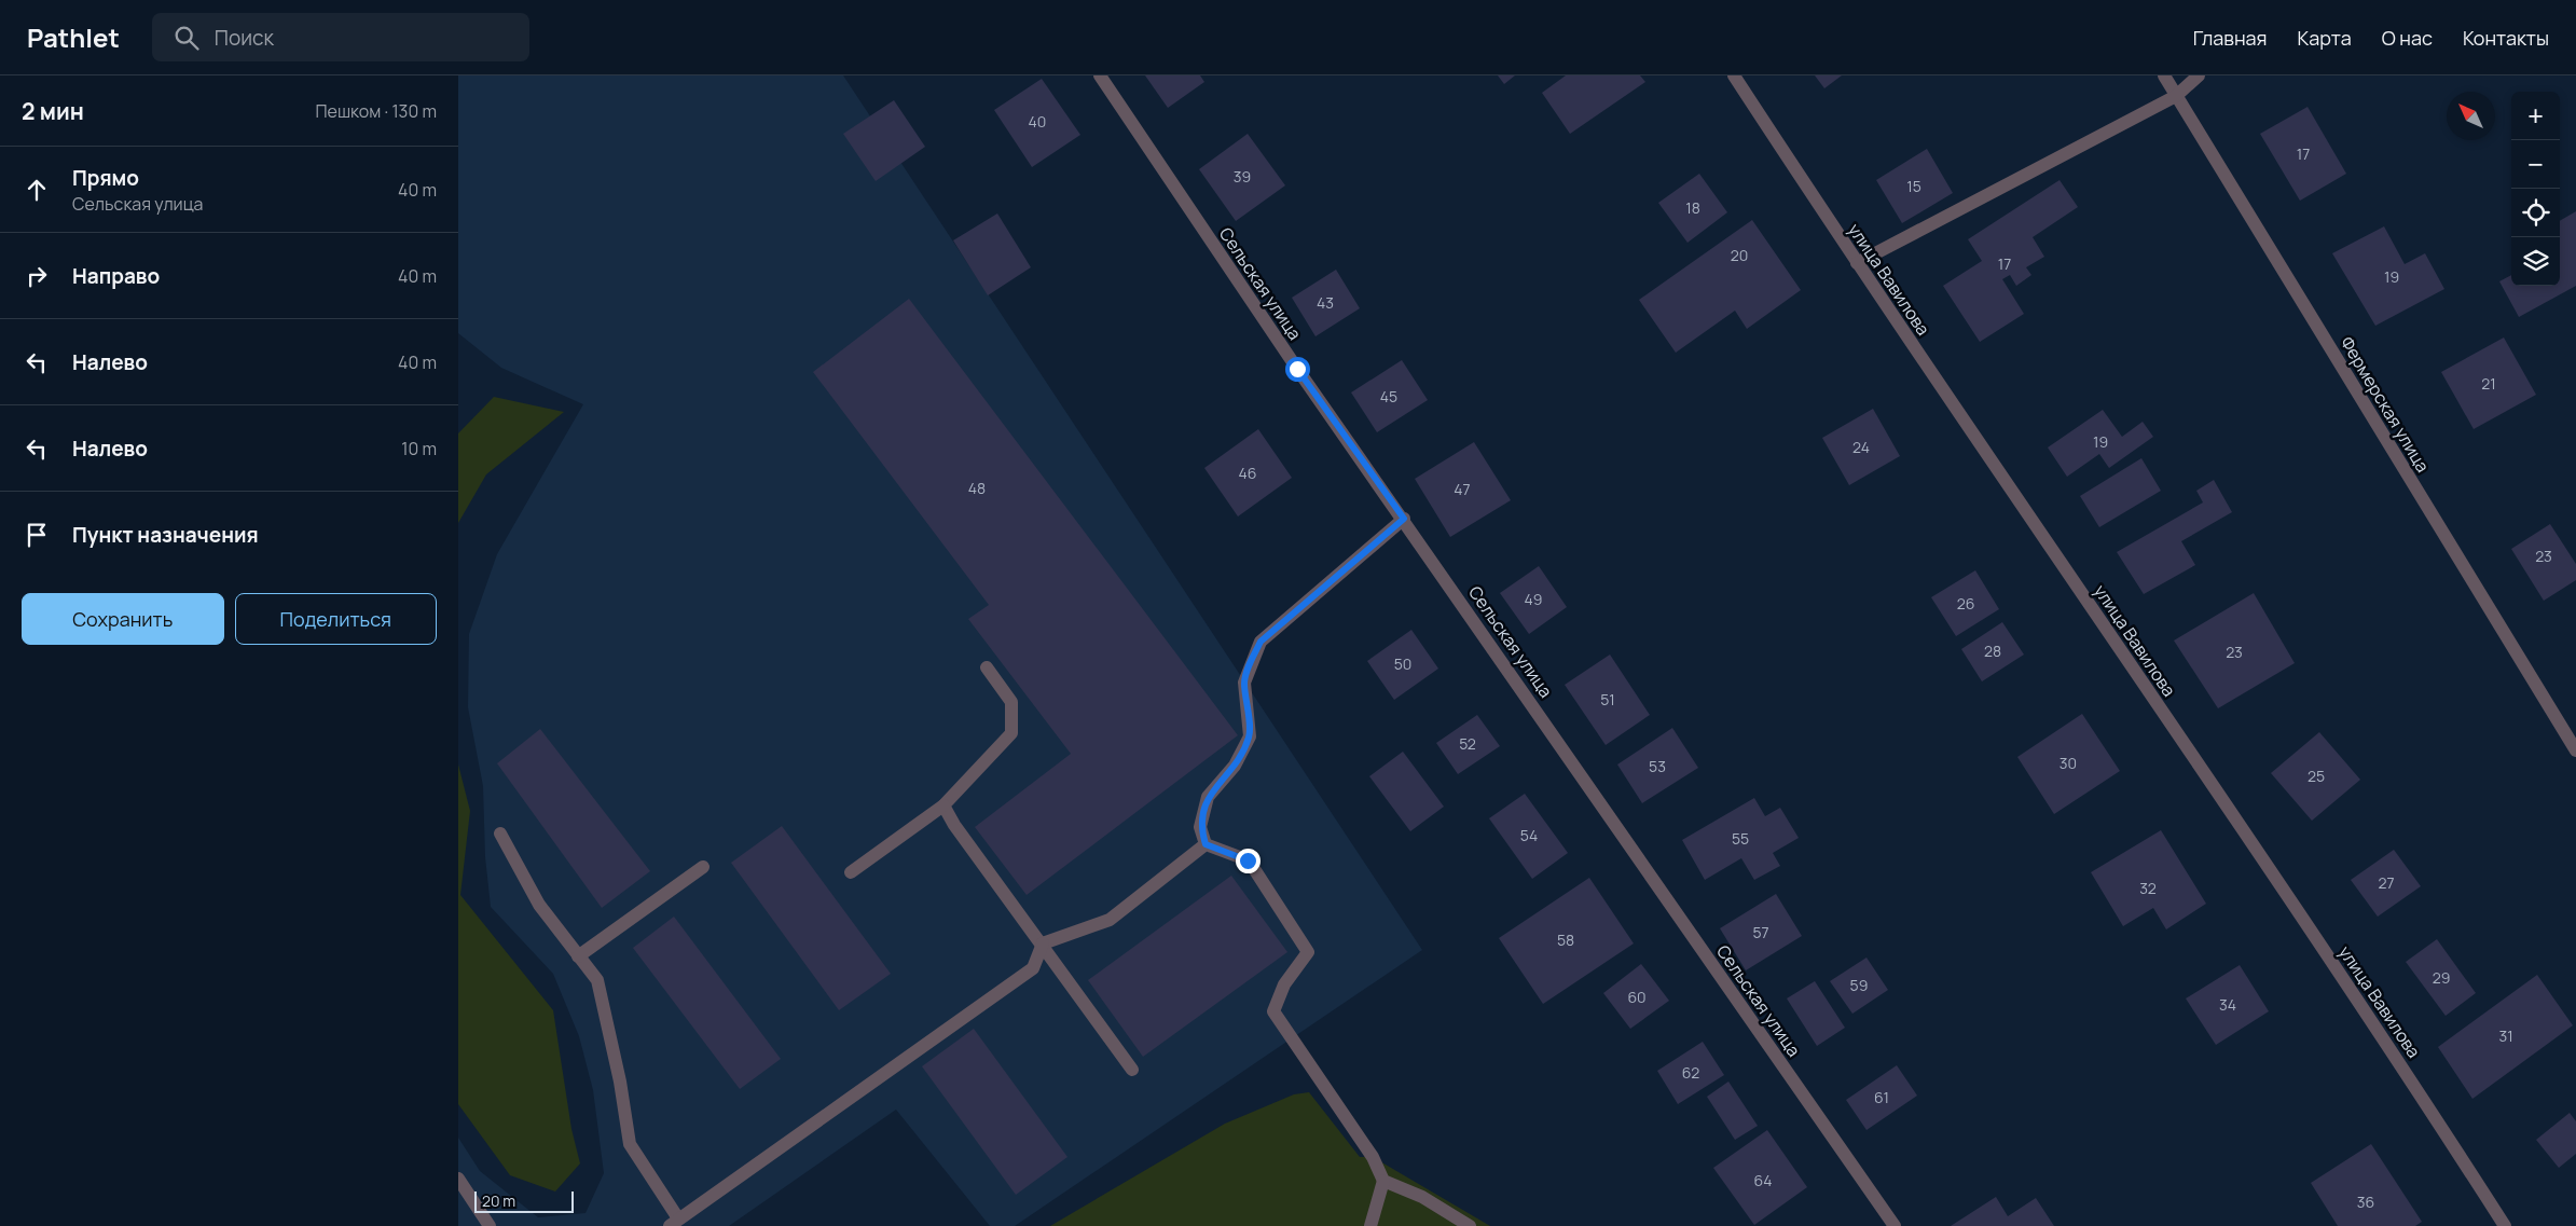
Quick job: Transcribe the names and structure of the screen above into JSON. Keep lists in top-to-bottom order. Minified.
{"streets":{"street":["улица Вавилова","Сельская улица","Фермерская улица"]},"house_numbers":["40","17","39","15","18","20","17","19","43","21","45","19","24","46","48","47","23","49","26","28","23","50","51","52","30","53","25","54","55","27","32","57","58","29","59","60","34","31","62","61","64","36"],"scale_bar":"20 m","north":"top left","page":{"header":"Pathlet","search":"Поиск","nav":["Главная","Карта","О нас","Контакты"],"heading":["2 мин","Пешком · 130 m"],"map_buttons":["+","−"],"list":[["Прямо","Сельская улица","40 m"],["Направо","40 m"],["Налево","40 m"],["Налево","10 m"],"Пункт назначения"],"buttons":["Сохранить","Поделиться"],"scale":"20 m"}}
